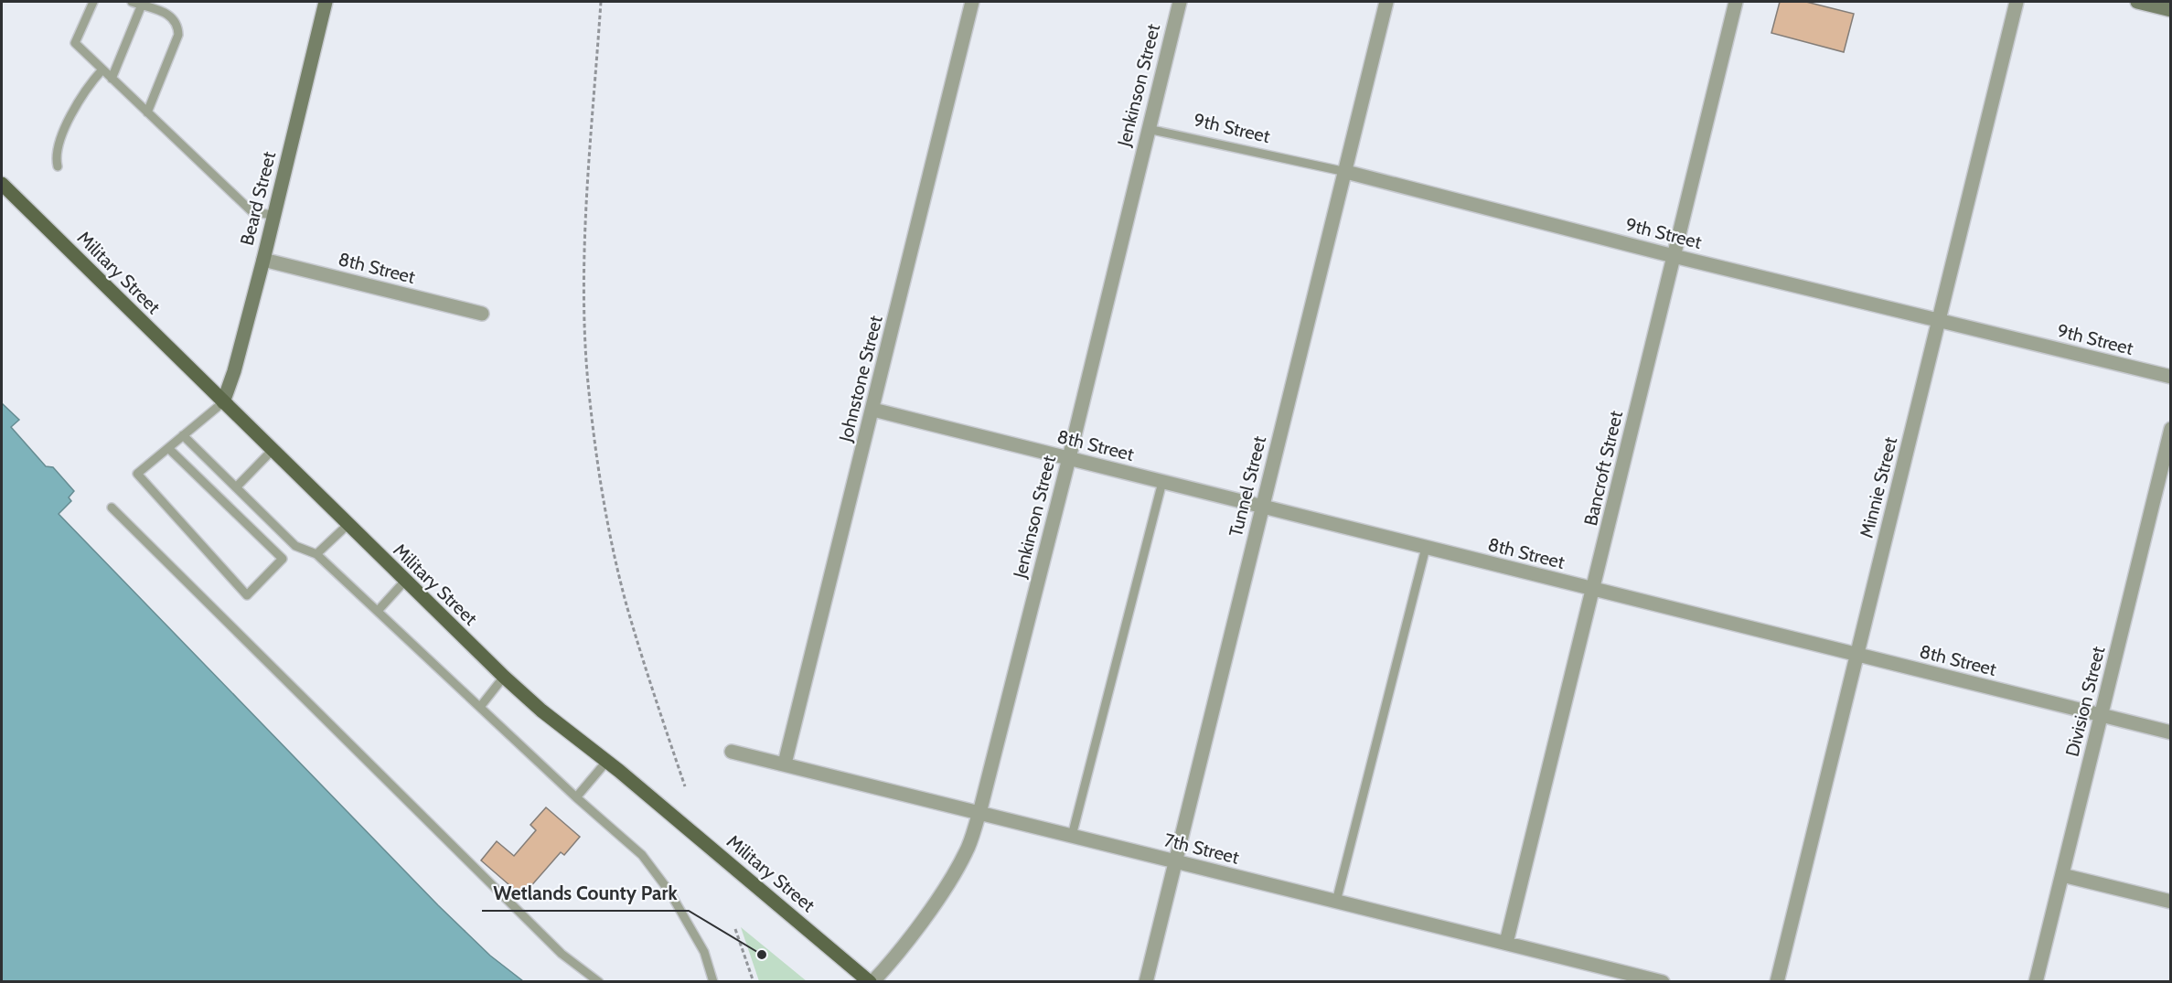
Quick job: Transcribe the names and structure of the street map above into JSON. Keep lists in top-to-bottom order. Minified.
{"streets":{"main road":["Military Street"],"street":["Jenkinson Street","9th Street","Beard Street","8th Street","Johnstone Street","Bancroft Street","Tunnel Street","Minnie Street","Division Street","7th Street"]},"crossings":[["Jenkinson Street","9th Street"],["Jenkinson Street","8th Street"],["Jenkinson Street","Military Street"],["Jenkinson Street","7th Street"],["9th Street","Bancroft Street"],["9th Street","Tunnel Street"],["9th Street","Minnie Street"],["Beard Street","8th Street"],["Beard Street","Military Street"],["8th Street","Johnstone Street"],["8th Street","Bancroft Street"],["8th Street","Tunnel Street"],["8th Street","Minnie Street"],["8th Street","Division Street"],["Johnstone Street","7th Street"],["Bancroft Street","7th Street"],["Tunnel Street","7th Street"]],"places":["Wetlands County Park"]}
